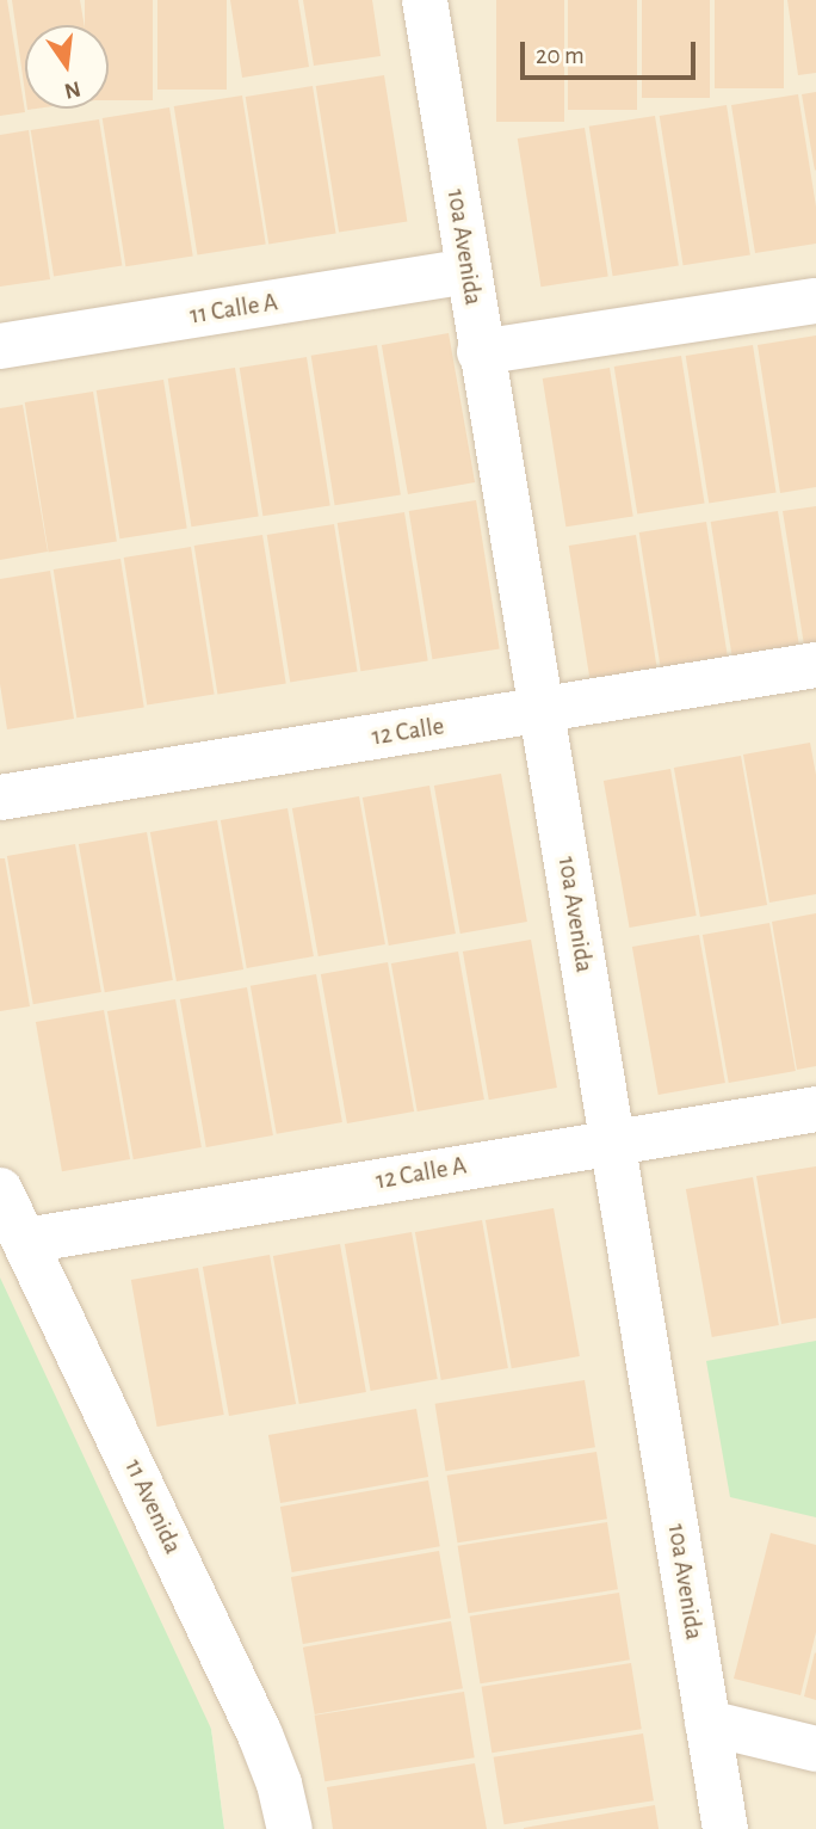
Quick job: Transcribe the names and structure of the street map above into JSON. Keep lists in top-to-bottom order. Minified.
{"streets":{"street":["10a Avenida","11 Calle A","12 Calle","12 Calle A","11 Avenida"]},"crossings":[["10a Avenida","11 Calle A"],["10a Avenida","12 Calle"],["10a Avenida","12 Calle A"],["12 Calle A","11 Avenida"]],"scale_bar":"20 m","north":"bottom"}
